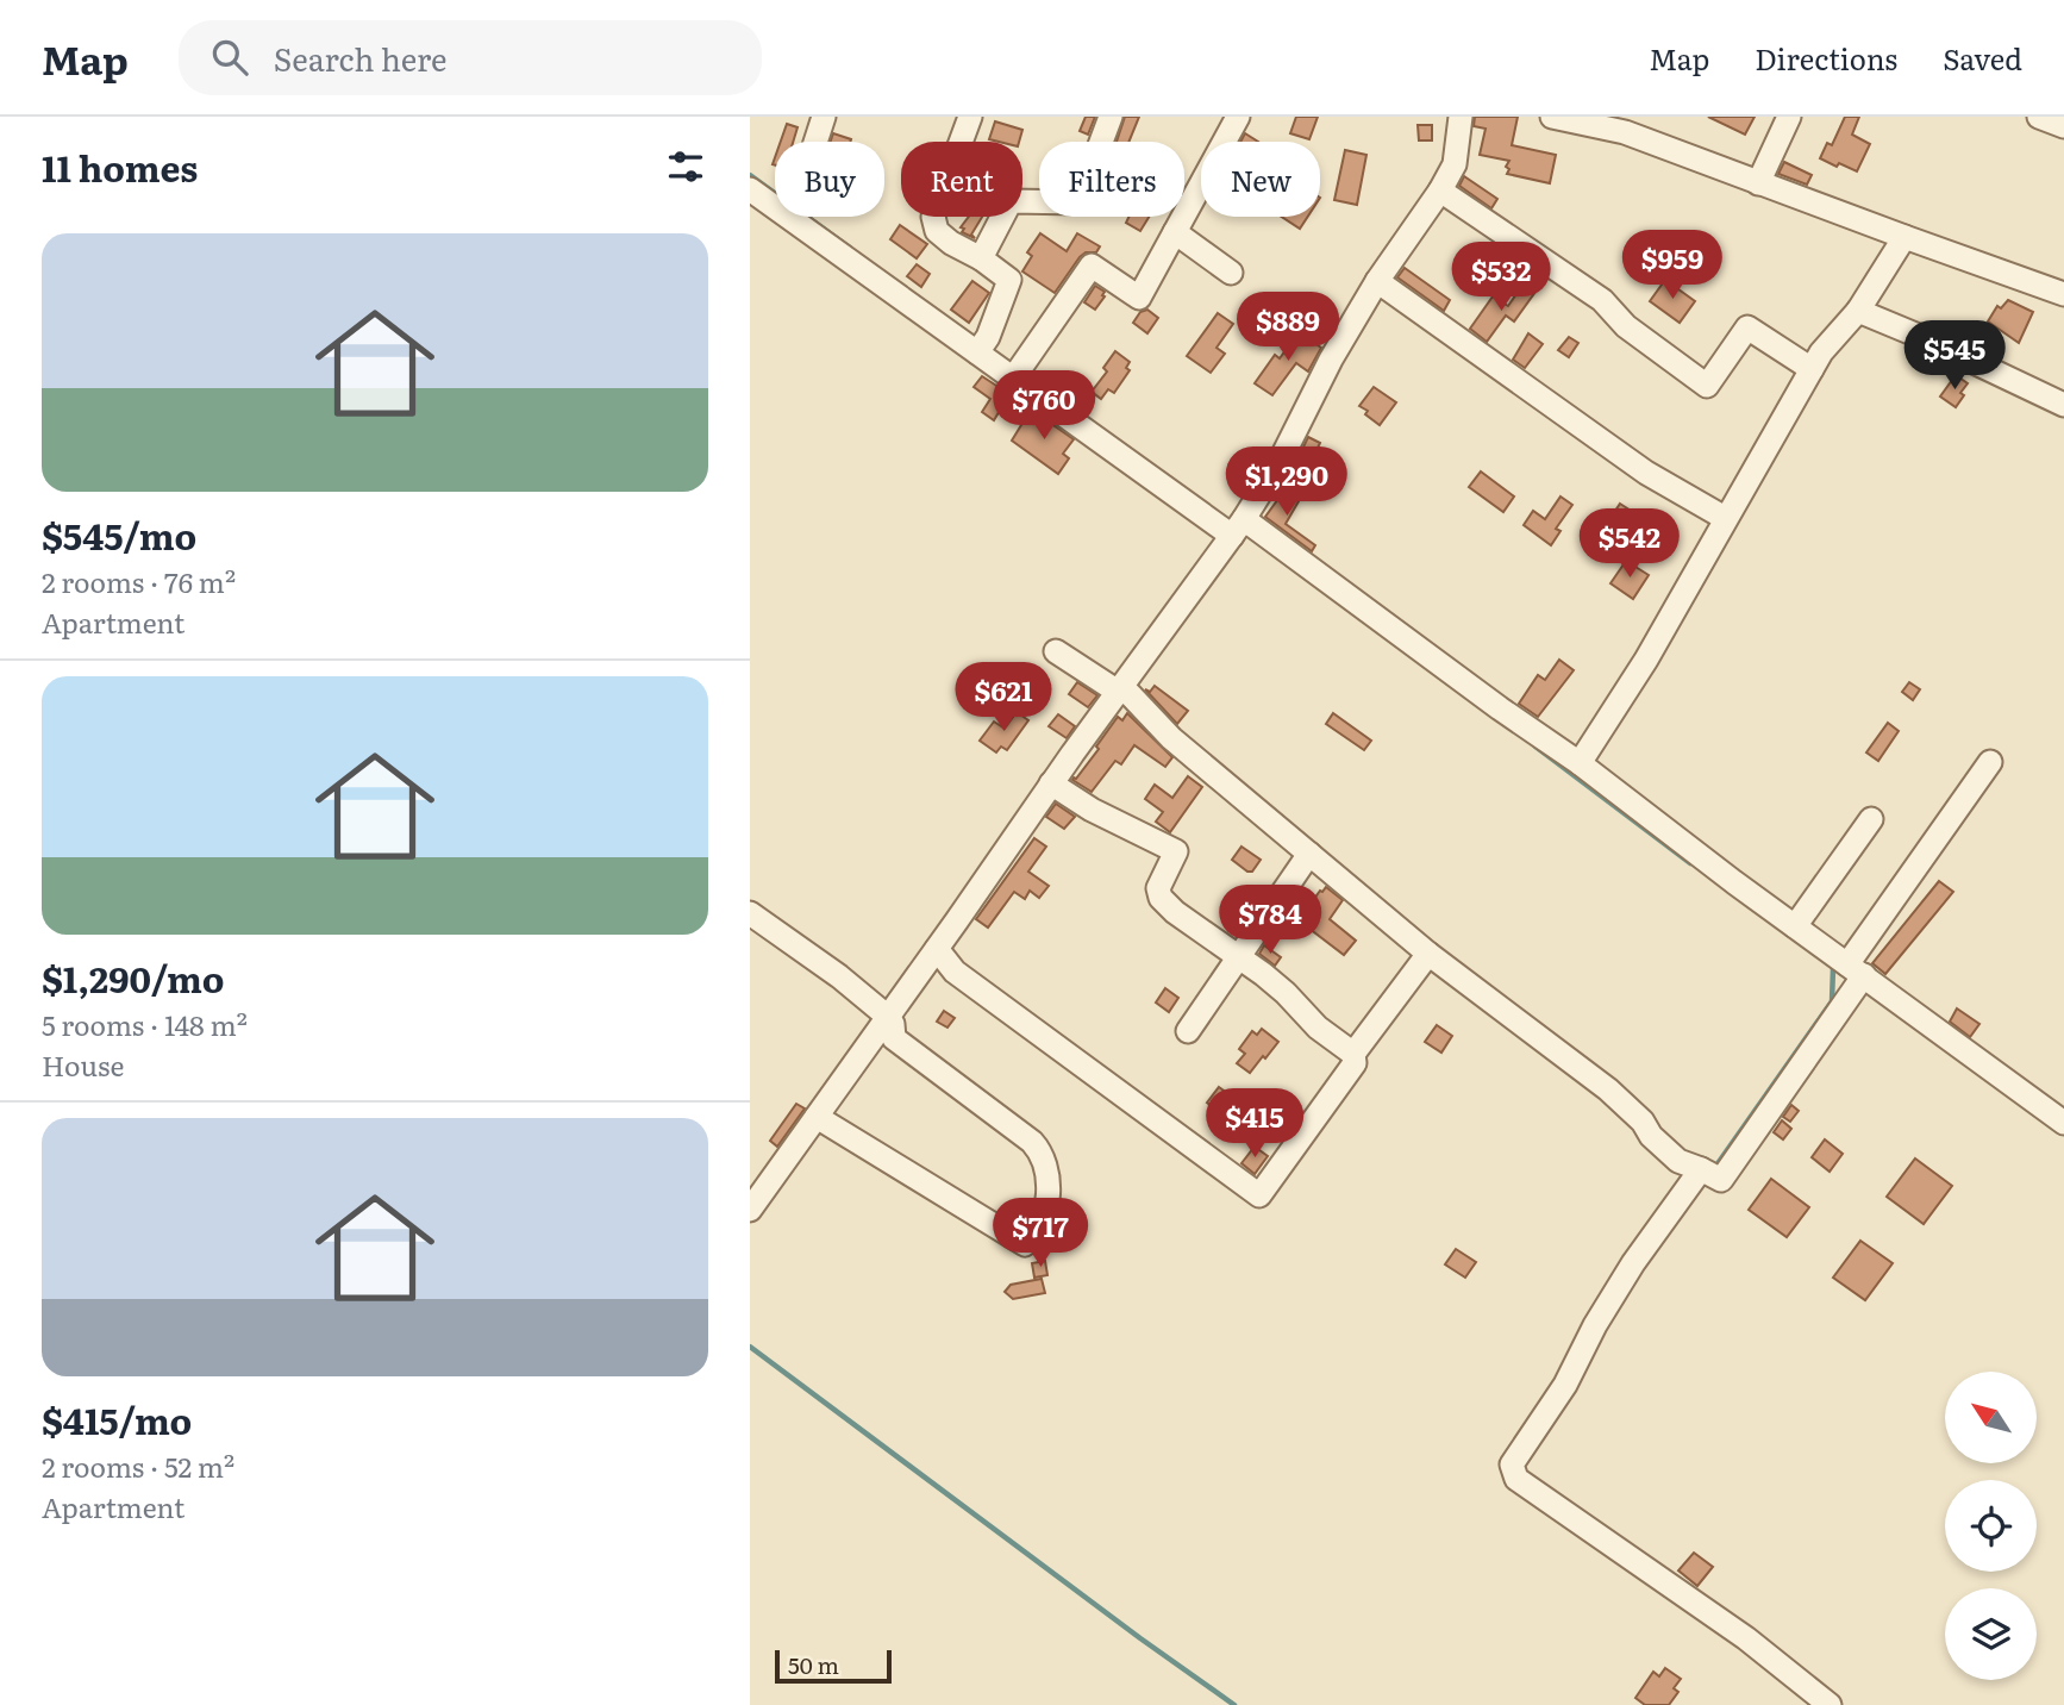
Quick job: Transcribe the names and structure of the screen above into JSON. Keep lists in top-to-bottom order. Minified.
{"scale_bar":"50 m","north":"top left","page":{"header":"Map","search":"Search here","nav":["Map","Directions","Saved"],"heading":"11 homes","chip":["Buy","Rent","Filters","New"],"list":[{"name":"$545/mo","note":"2 rooms · 76 m² · Apartment"},{"name":"$1,290/mo","note":"5 rooms · 148 m² · House"},{"name":"$415/mo","note":"2 rooms · 52 m² · Apartment"}],"price":["$959","$532","$889","$545","$760","$1,290","$542","$621","$784","$415","$717"],"scale":"50 m"}}
